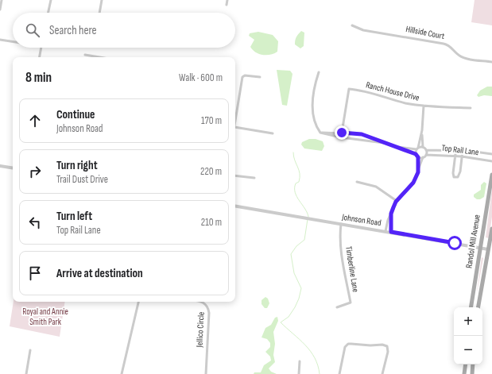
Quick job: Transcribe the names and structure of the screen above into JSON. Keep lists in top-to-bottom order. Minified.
{"streets":{"main road":["Randol Mill Avenue"],"street":["Hillside Court","Ranch House Drive","Top Rail Lane","Johnson Road","Timberline Lane","Jellico Circle"]},"crossings":[["Johnson Road","Randol Mill Avenue"],["Johnson Road","Timberline Lane"]],"parks":["Royal and Annie Smith Park"],"page":{"search":"Search here","heading":["8 min","Walk · 600 m"],"list":[["Continue","Johnson Road","170 m"],["Turn right","Trail Dust Drive","220 m"],["Turn left","Top Rail Lane","210 m"],"Arrive at destination"],"map_buttons":["+","−"]}}
